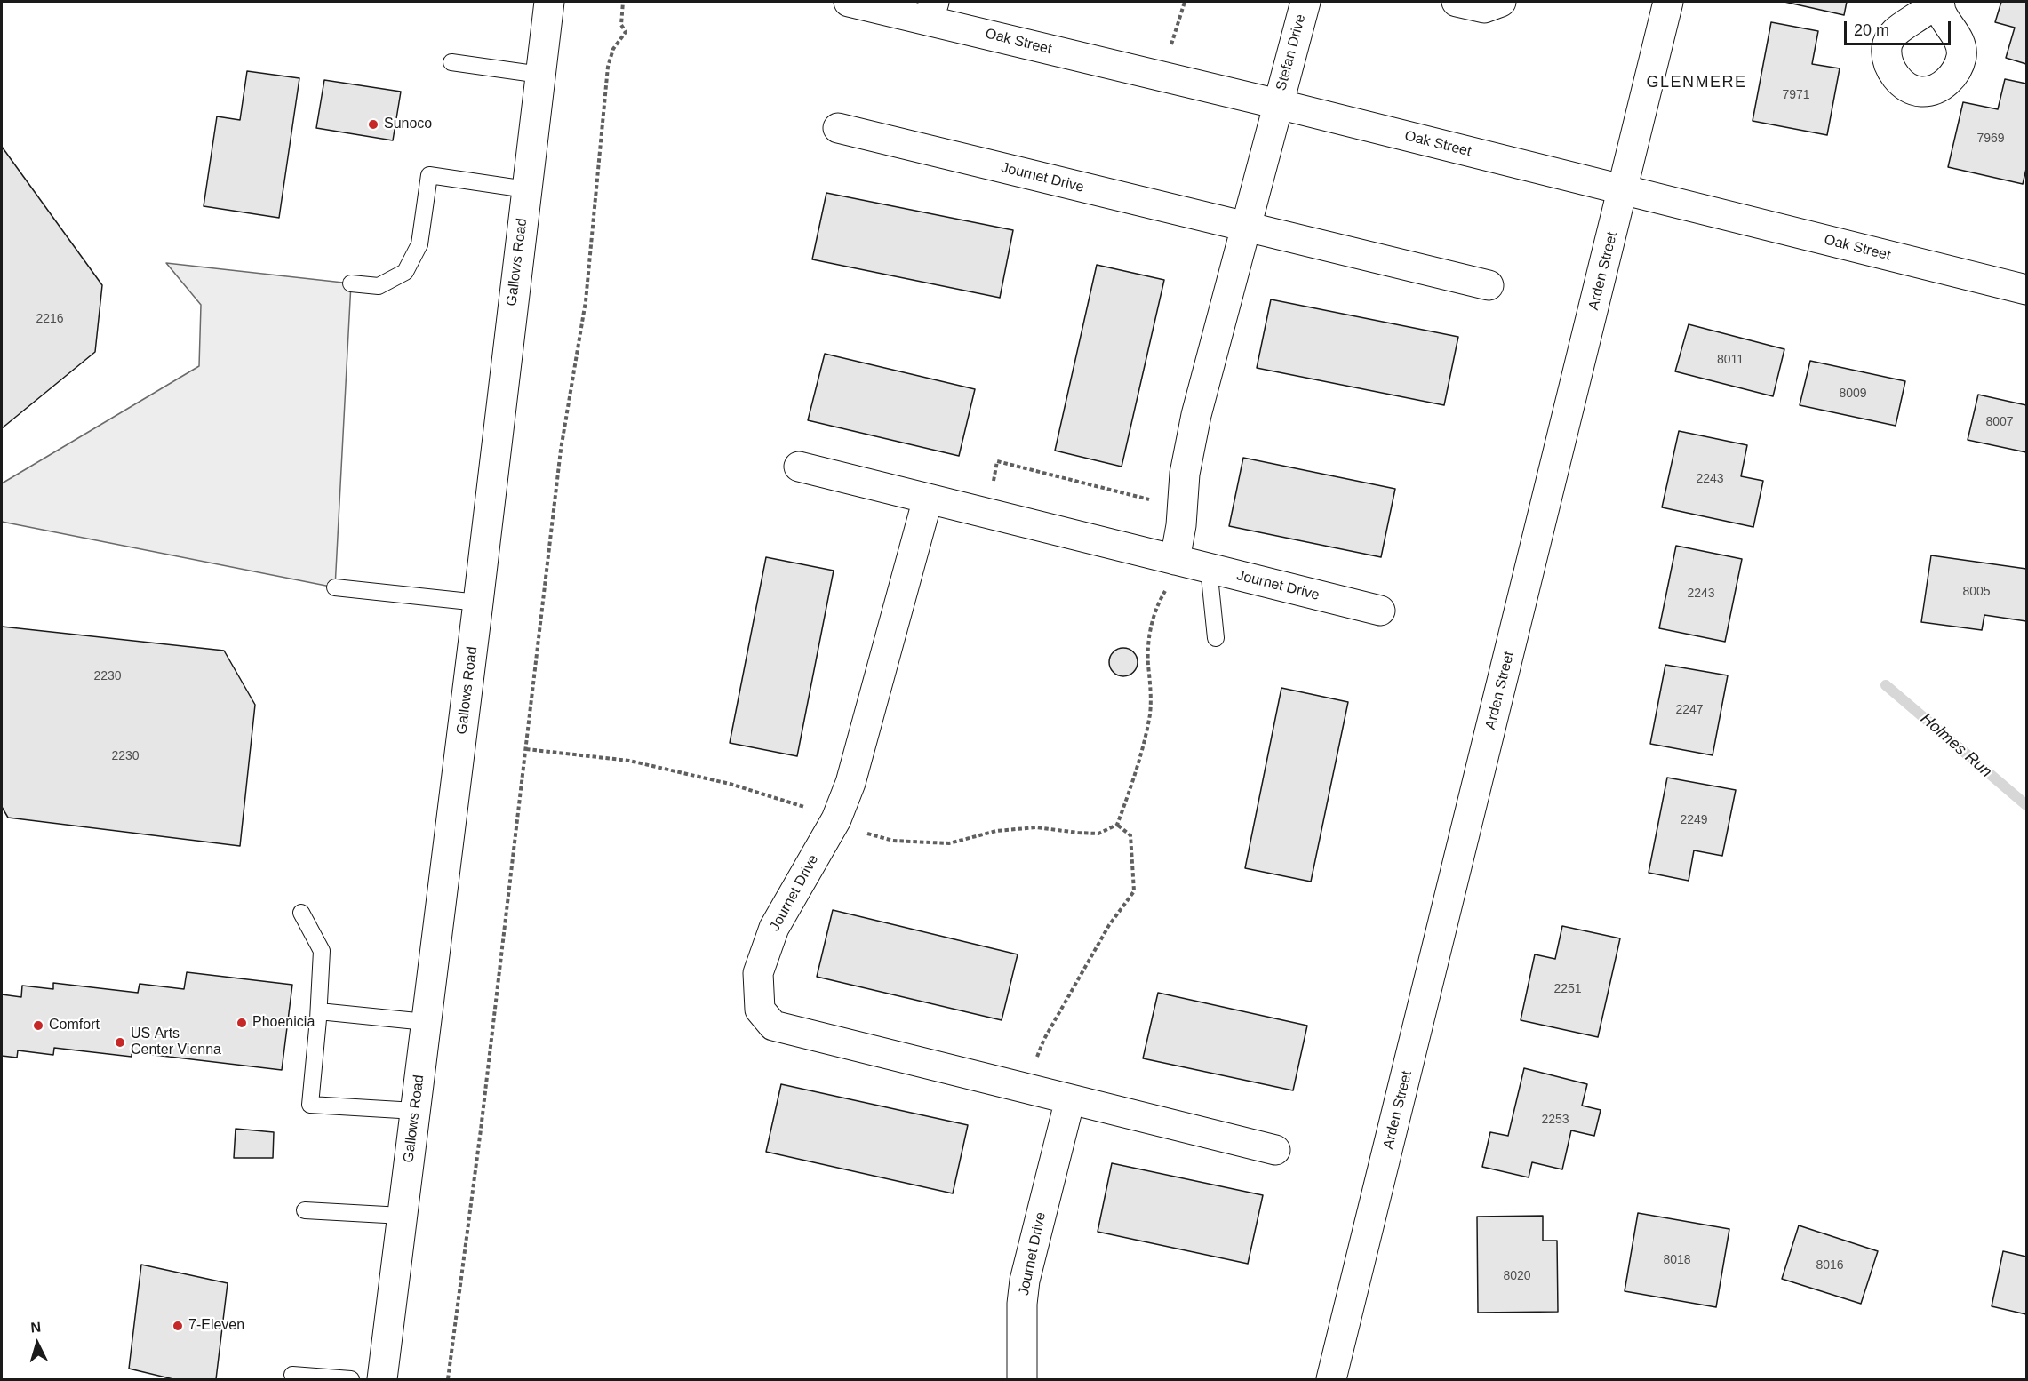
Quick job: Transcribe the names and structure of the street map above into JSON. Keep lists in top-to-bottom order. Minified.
{"streets":{"street":["Oak Street","Stefan Drive","Journet Drive","Gallows Road","Arden Street"]},"crossings":[["Oak Street","Stefan Drive"],["Oak Street","Arden Street"]],"districts":["GLENMERE"],"water":["Holmes Run"],"places":["Sunoco","Phoenicia","Comfort","US Arts Center Vienna","7-Eleven"],"house_numbers":["7971","7969","2216","8011","8009","8007","2243","8005","2243","2230","2247","2230","2249","2251","2253","8018","8016","8020"],"scale_bar":"20 m","north":"top"}
